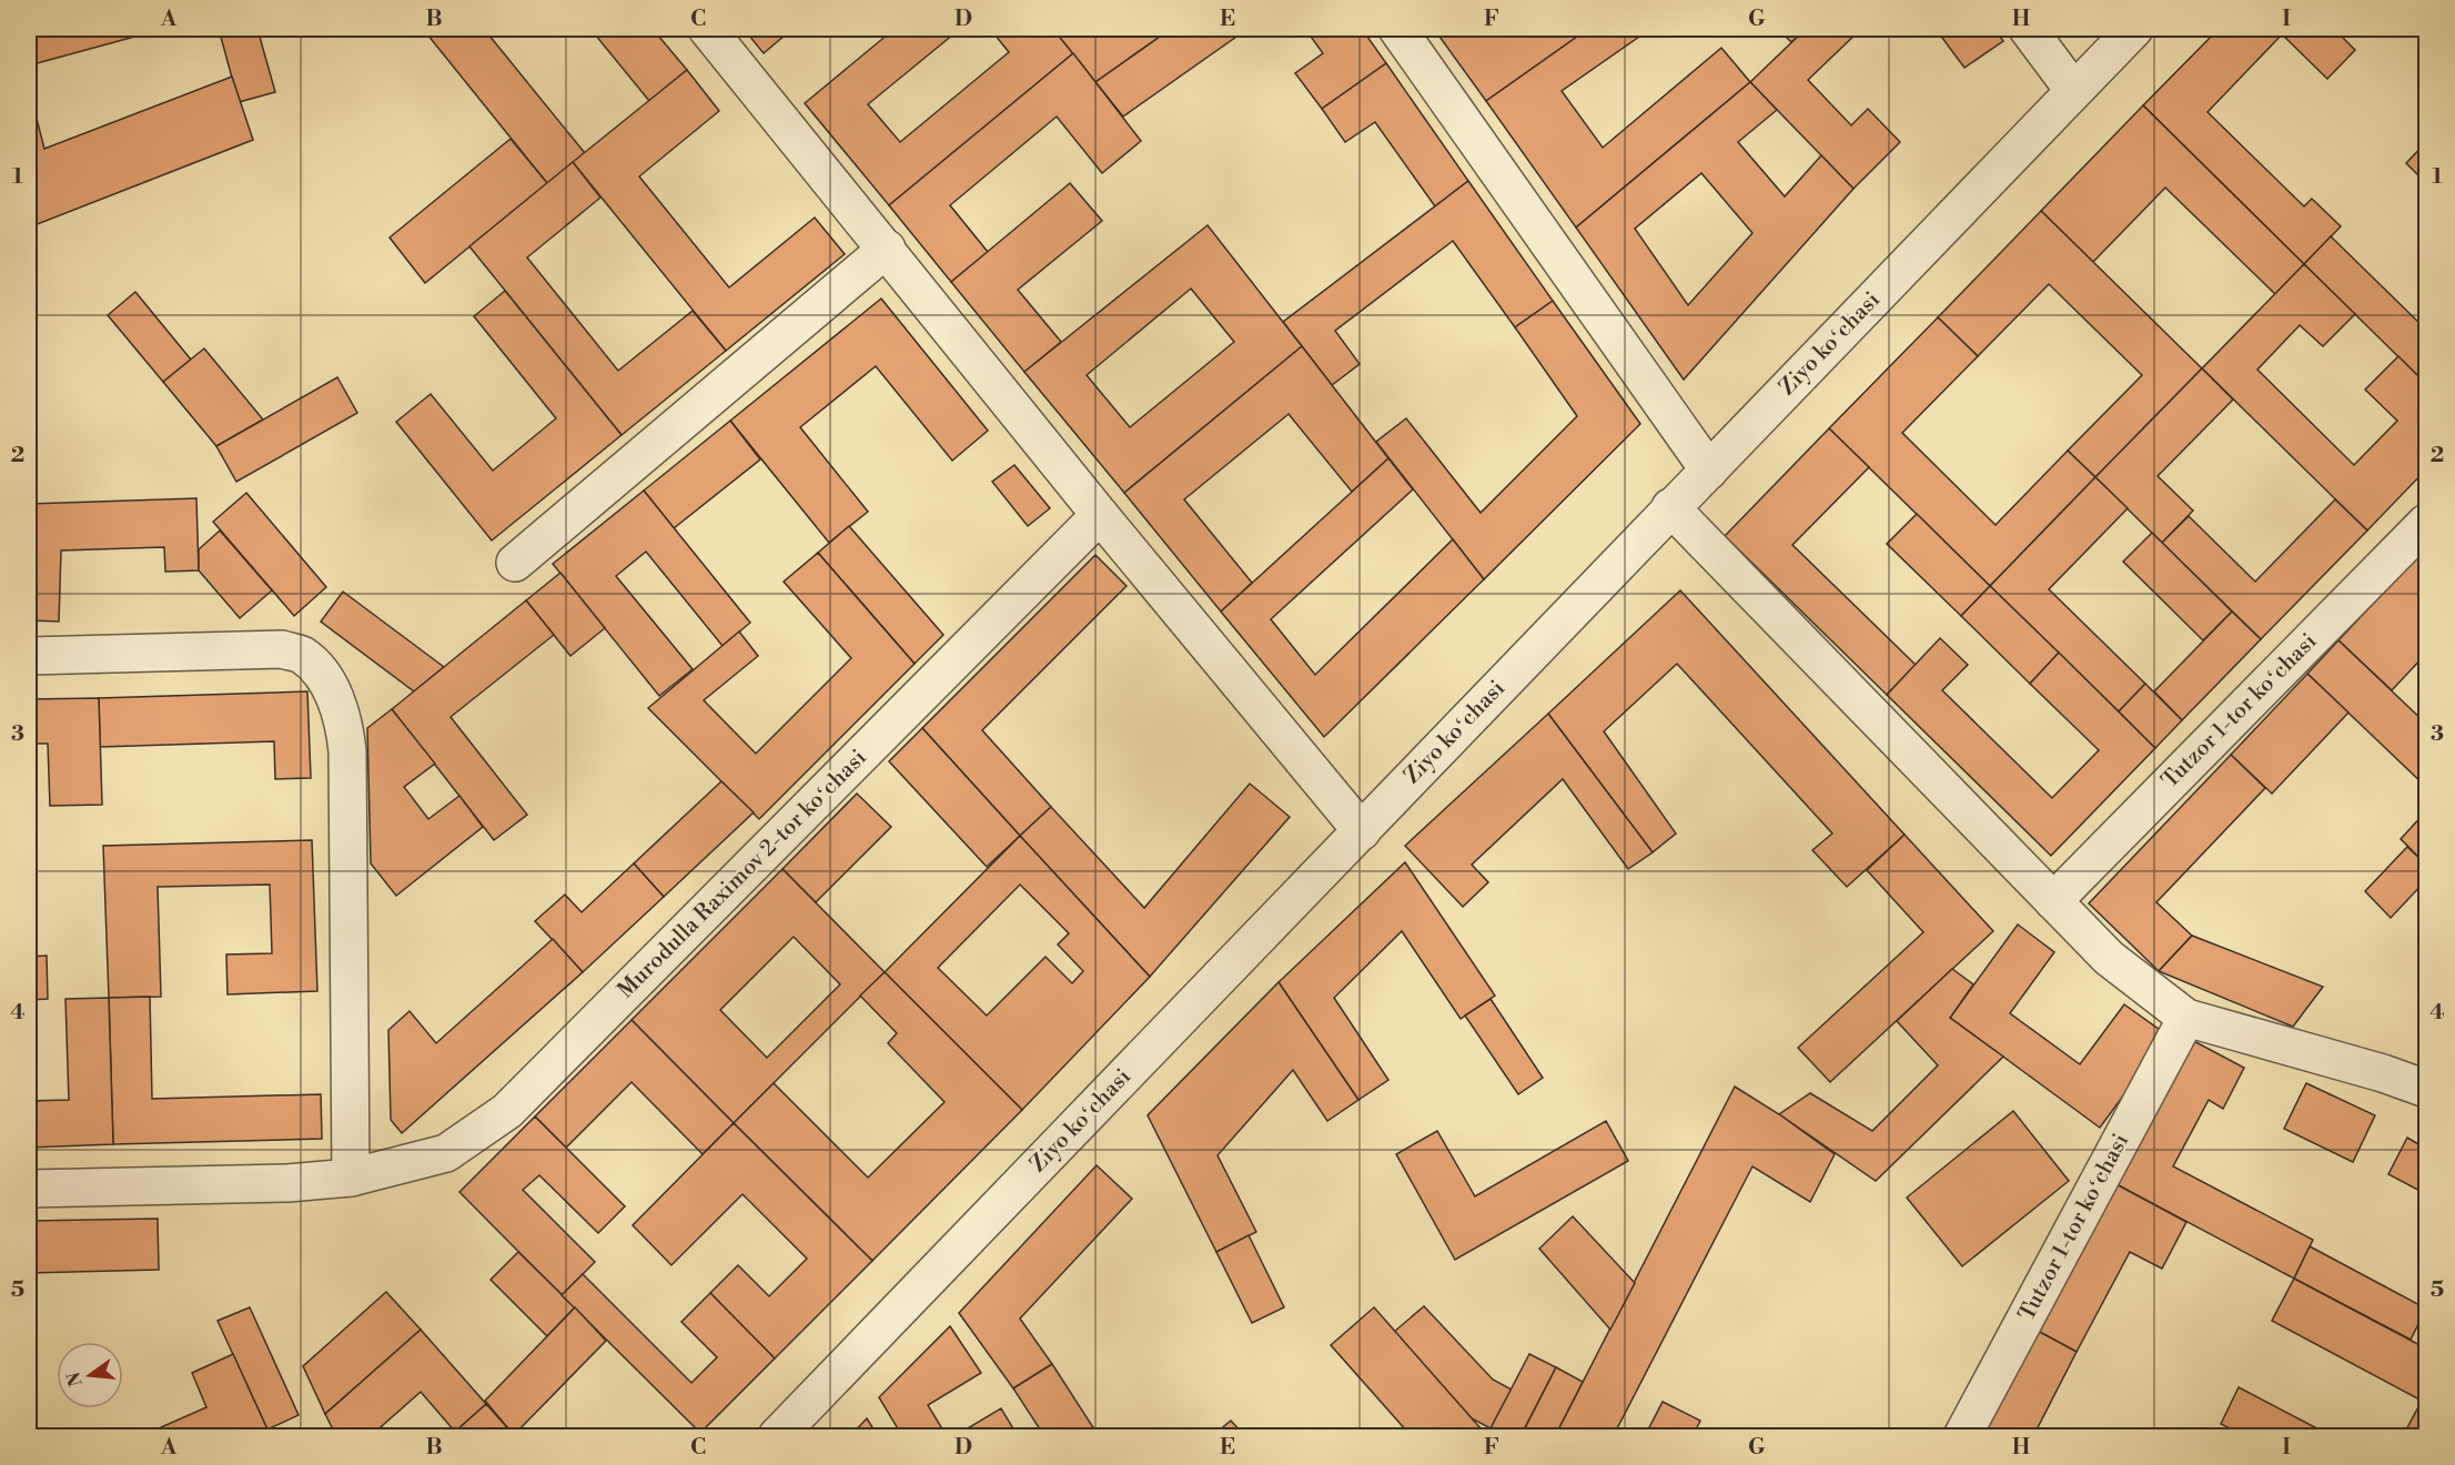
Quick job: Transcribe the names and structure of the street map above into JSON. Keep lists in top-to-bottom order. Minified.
{"streets":{"street":["Ziyo koʻchasi","Tutzor 1-tor koʻchasi","Murodulla Raximov 2-tor koʻchasi"]},"north":"left","grid":{"columns":["A","B","C","D","E","F","G","H","I"],"rows":["1","2","3","4","5"]}}
